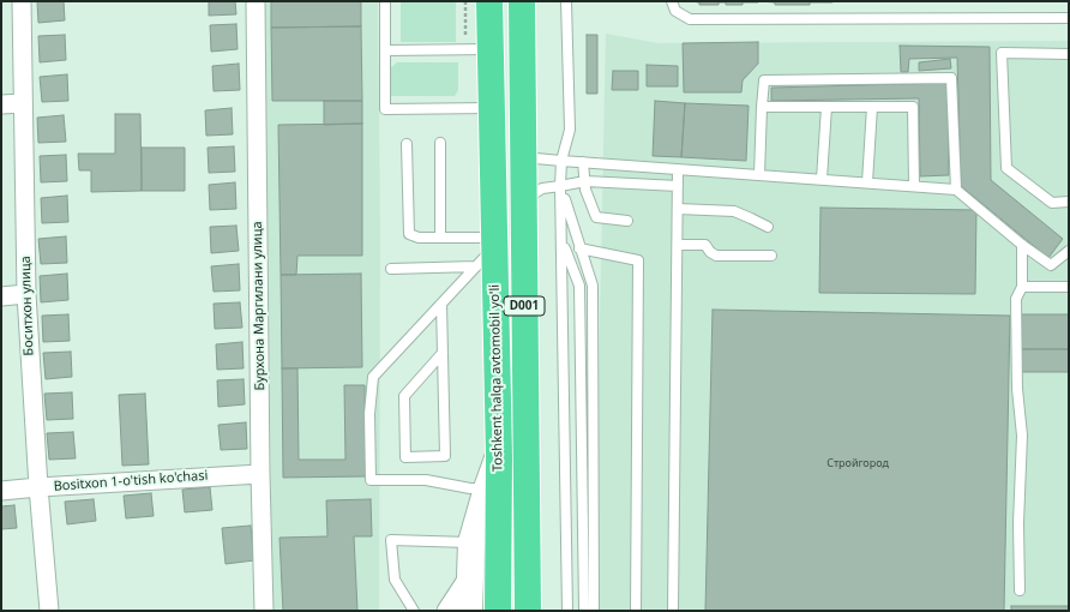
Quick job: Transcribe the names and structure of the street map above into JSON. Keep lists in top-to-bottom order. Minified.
{"streets":{"highway":["D001","Toshkent halqa avtomobil yo'li"],"street":["Боситхон улица","Бурхона Маргилани улица","Bositxon 1-o'tish ko'chasi"]},"crossings":[["Боситхон улица","Bositxon 1-o'tish ko'chasi"],["Бурхона Маргилани улица","Bositxon 1-o'tish ko'chasi"]],"house_numbers":["Стройгород"]}
